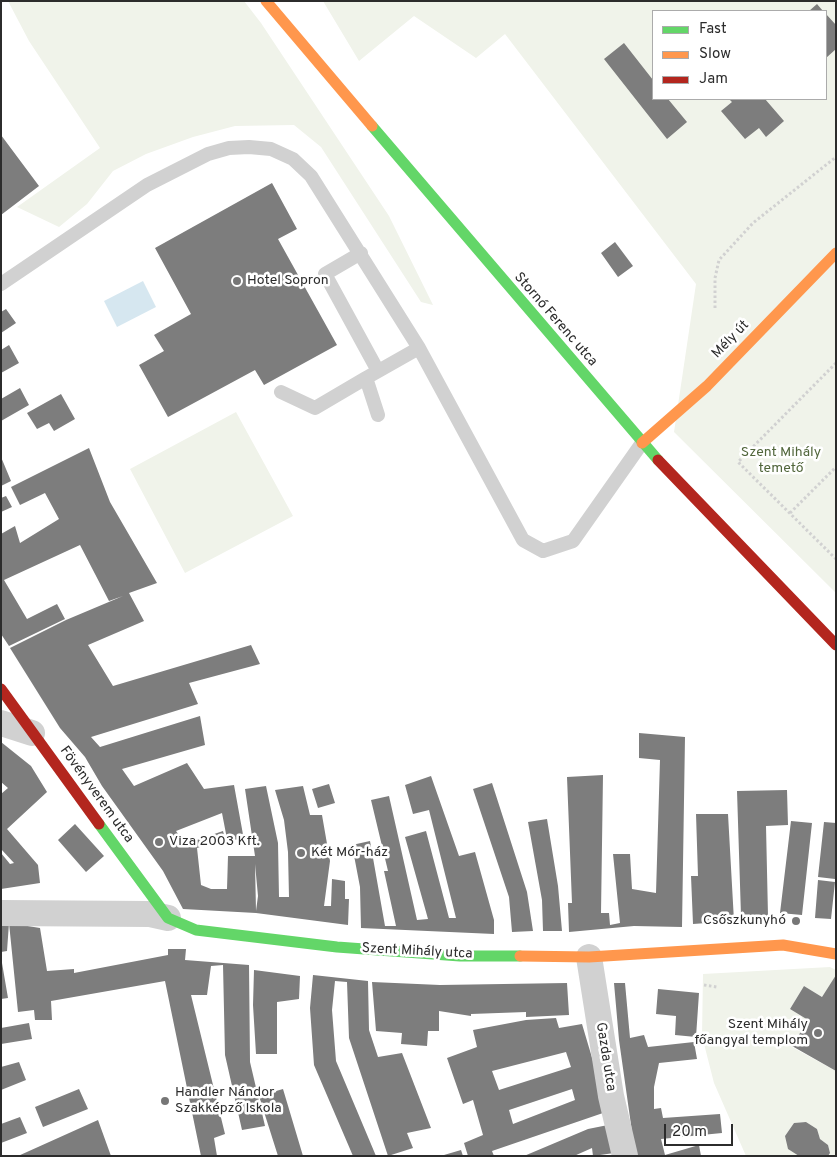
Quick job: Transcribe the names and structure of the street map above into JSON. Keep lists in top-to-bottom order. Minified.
{"streets":{"main road":["Stornó Ferenc utca","Mély út","Fövényverem utca","Szent Mihály utca"],"street":["Gazda utca"]},"crossings":[["Stornó Ferenc utca","Mély út"],["Fövényverem utca","Szent Mihály utca"],["Szent Mihály utca","Gazda utca"]],"parks":["Szent Mihály temető"],"places":["Hotel Sopron","Viza 2003 Kft.","Két Mór-ház","Csőszkunyhó","Szent Mihály főangyal templom","Handler Nándor Szakképző Iskola"],"legend":["Fast","Slow","Jam"],"scale_bar":"20 m"}
